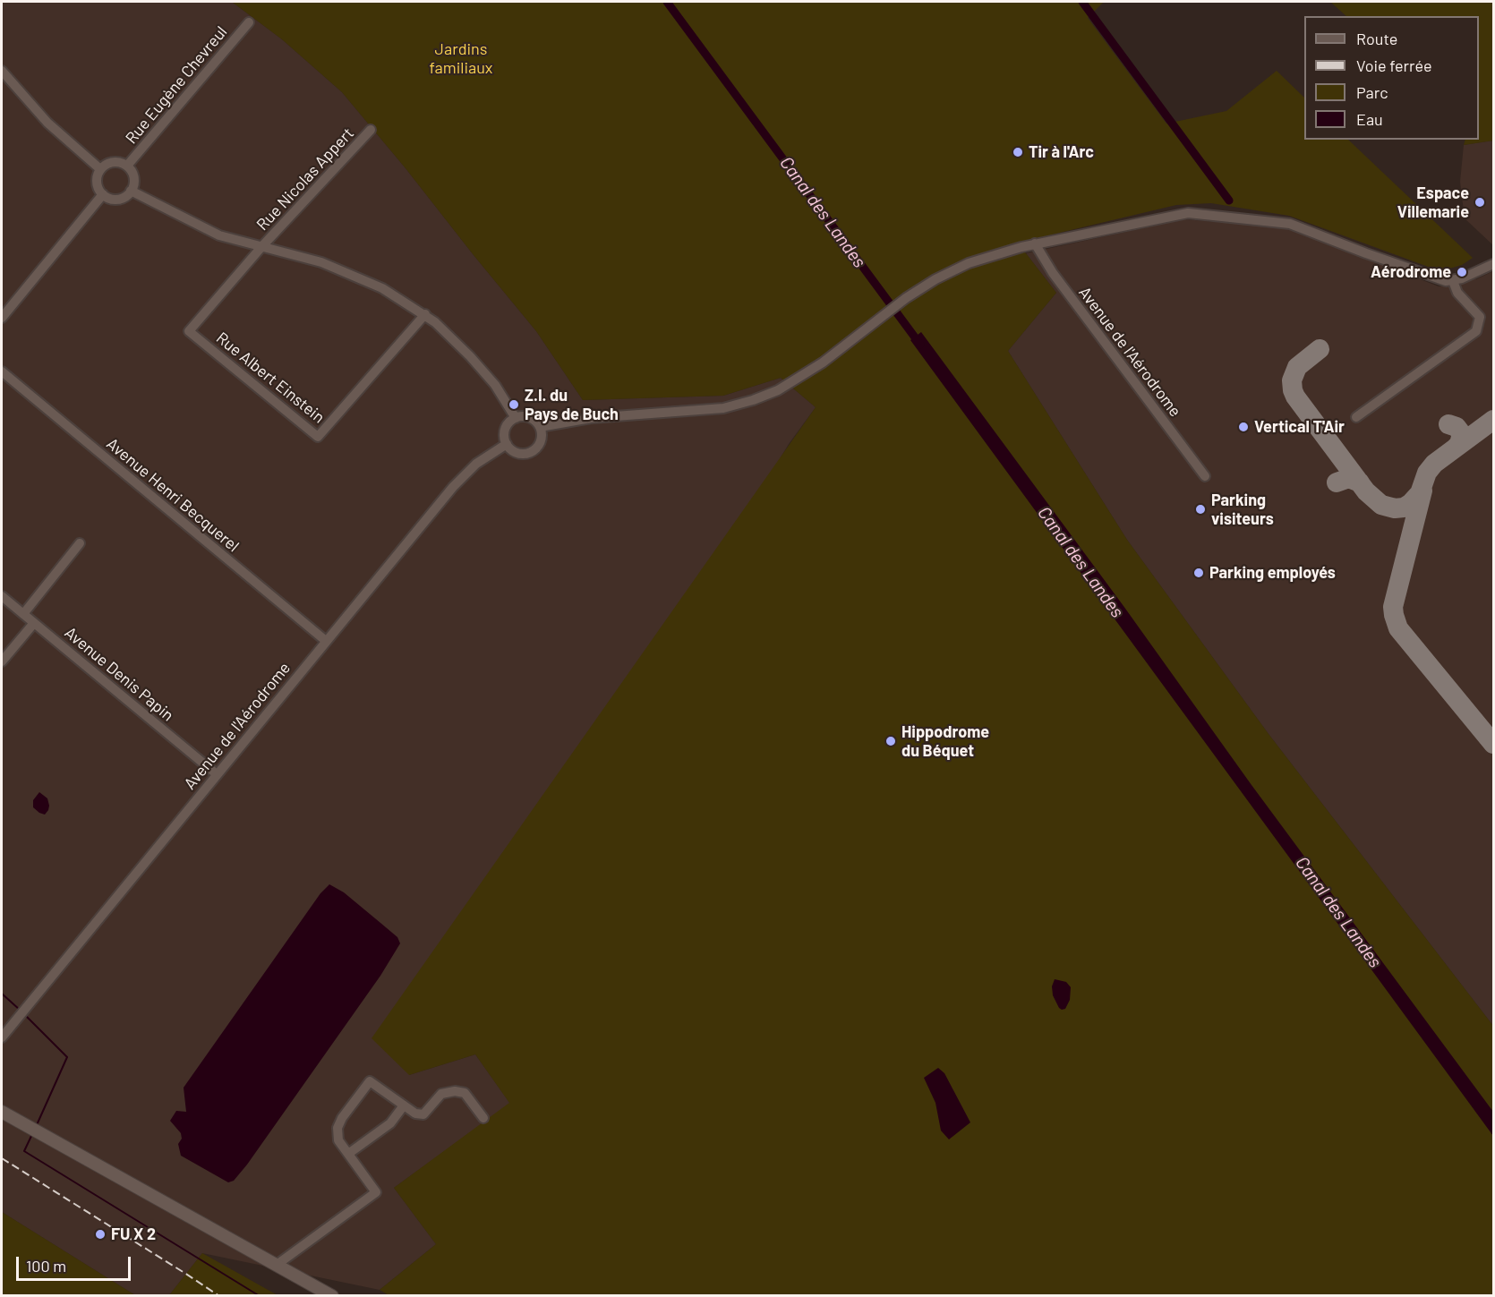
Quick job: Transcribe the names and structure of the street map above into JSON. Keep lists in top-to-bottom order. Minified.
{"streets":{"street":["Rue Eugène Chevreul","Rue Nicolas Appert","Avenue de l'Aérodrome","Rue Albert Einstein","Avenue Henri Becquerel","Avenue Denis Papin"]},"crossings":[["Rue Nicolas Appert","Rue Albert Einstein"],["Avenue de l'Aérodrome","Avenue Henri Becquerel"],["Avenue de l'Aérodrome","Avenue Denis Papin"]],"water":["Canal des Landes"],"parks":["Jardins familiaux"],"places":["Tir à l'Arc","Espace Villemarie","Aérodrome","Z.I. du Pays de Buch","Vertical T'Air","Parking visiteurs","Parking employés","Hippodrome du Béquet","FU X 2"],"legend":["Route","Voie ferrée","Parc","Eau"],"scale_bar":"100 m"}
